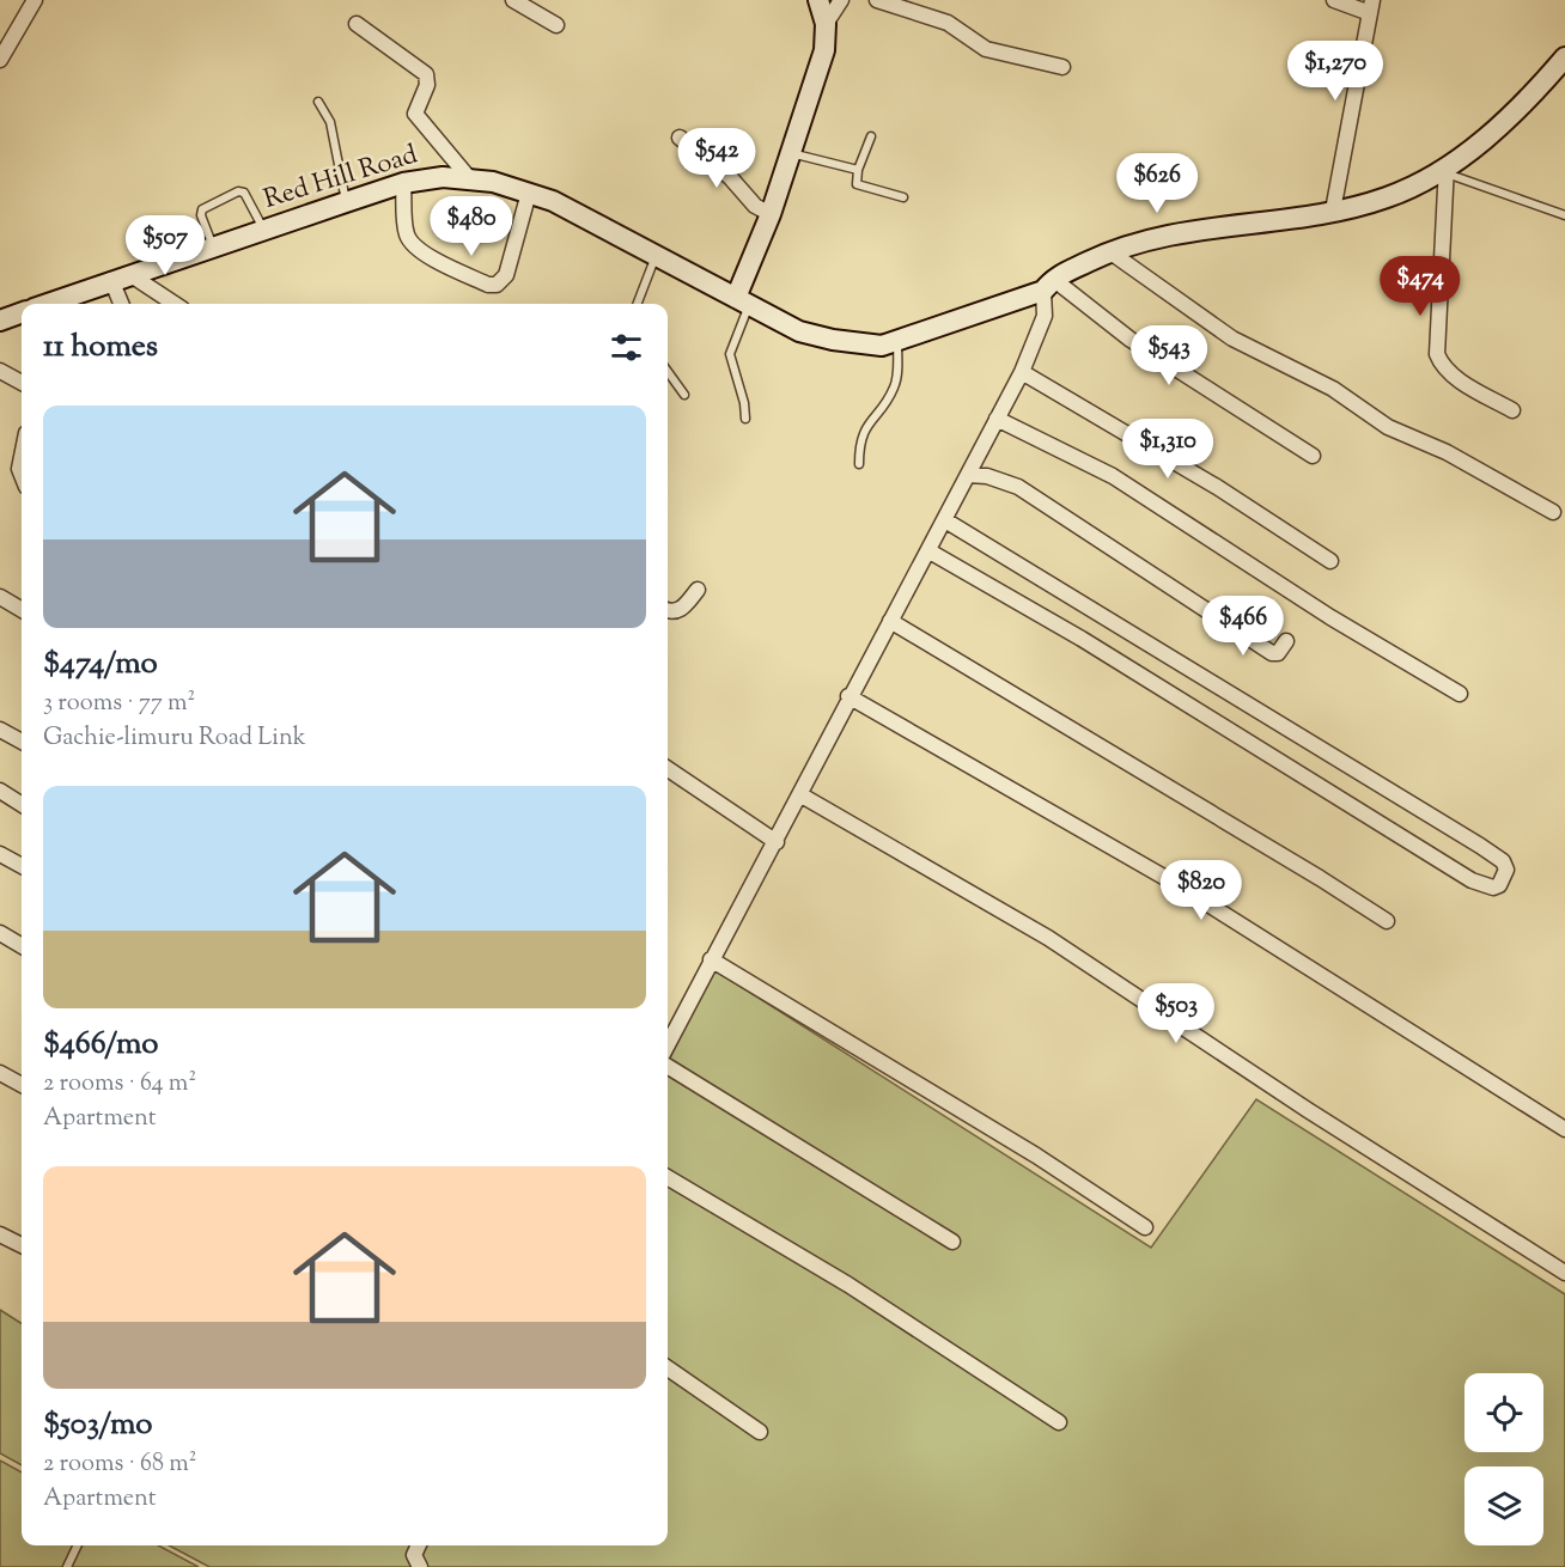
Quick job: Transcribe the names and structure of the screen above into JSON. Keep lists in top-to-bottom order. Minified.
{"streets":{"street":["Red Hill Road"]},"page":{"price":["$1,270","$542","$626","$480","$507","$474","$543","$1,310","$466","$820","$503"],"heading":"11 homes","list":[{"name":"$474/mo","note":"3 rooms · 77 m² · Gachie-limuru Road Link"},{"name":"$466/mo","note":"2 rooms · 64 m² · Apartment"},{"name":"$503/mo","note":"2 rooms · 68 m² · Apartment"}]}}
